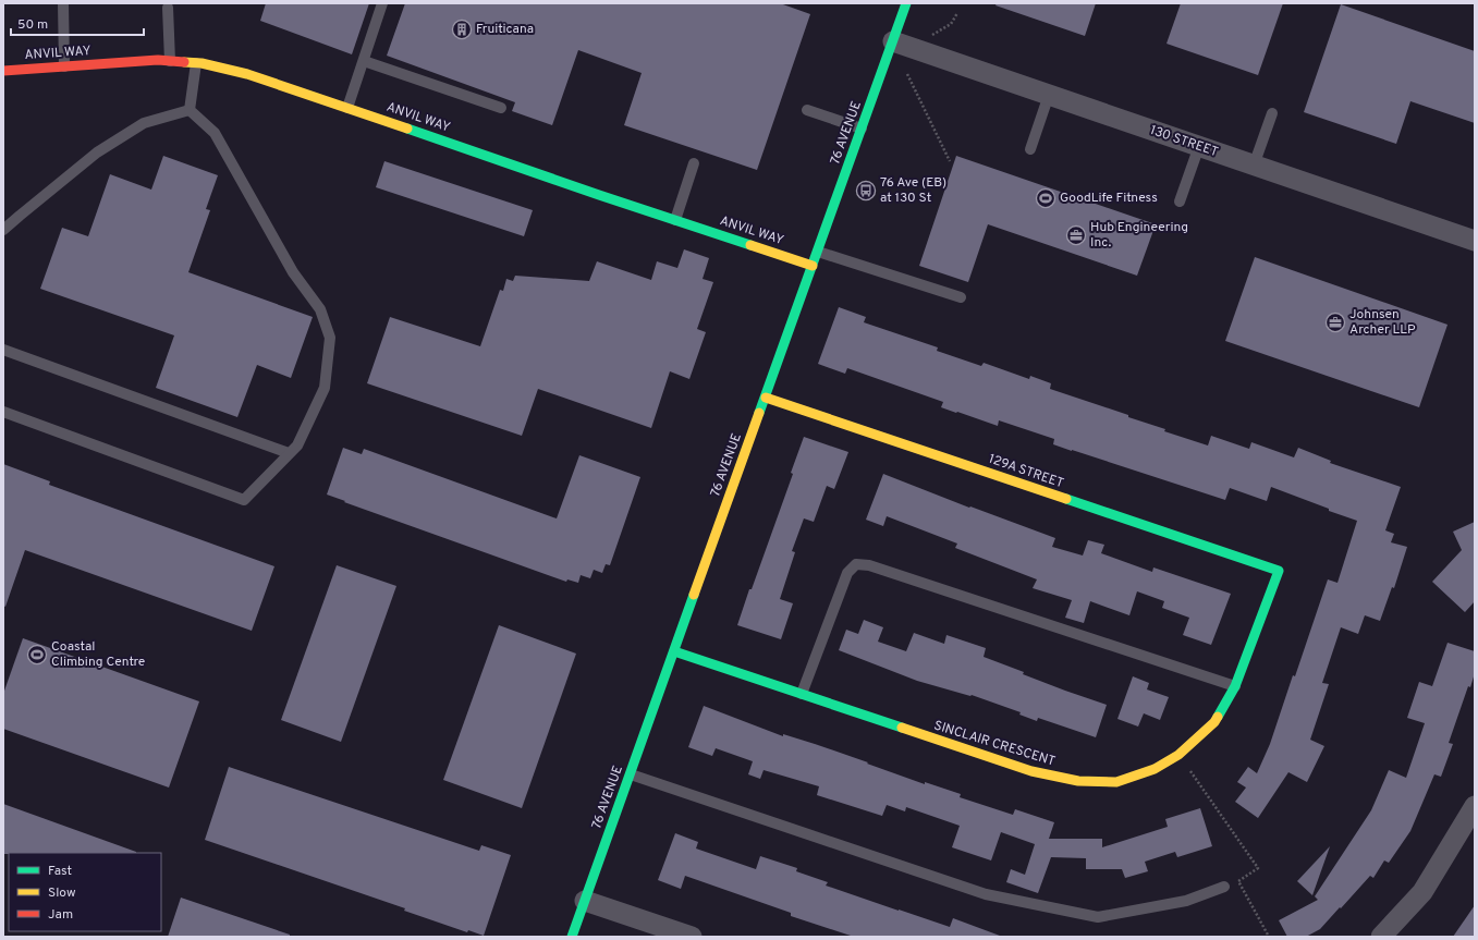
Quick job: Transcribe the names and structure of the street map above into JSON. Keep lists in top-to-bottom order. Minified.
{"streets":{"street":["ANVIL WAY","76 AVENUE","130 STREET","129A STREET","SINCLAIR CRESCENT"]},"crossings":[["ANVIL WAY","76 AVENUE"],["76 AVENUE","130 STREET"],["76 AVENUE","129A STREET"],["76 AVENUE","SINCLAIR CRESCENT"],["129A STREET","SINCLAIR CRESCENT"]],"places":{"building":["Fruiticana"],"bus stop":["76 Ave (EB) at 130 St"],"sports":["GoodLife Fitness","Coastal Climbing Centre"],"office":["Hub Engineering Inc.","Johnsen Archer LLP"]},"legend":["Fast","Slow","Jam"],"scale_bar":"50 m"}
